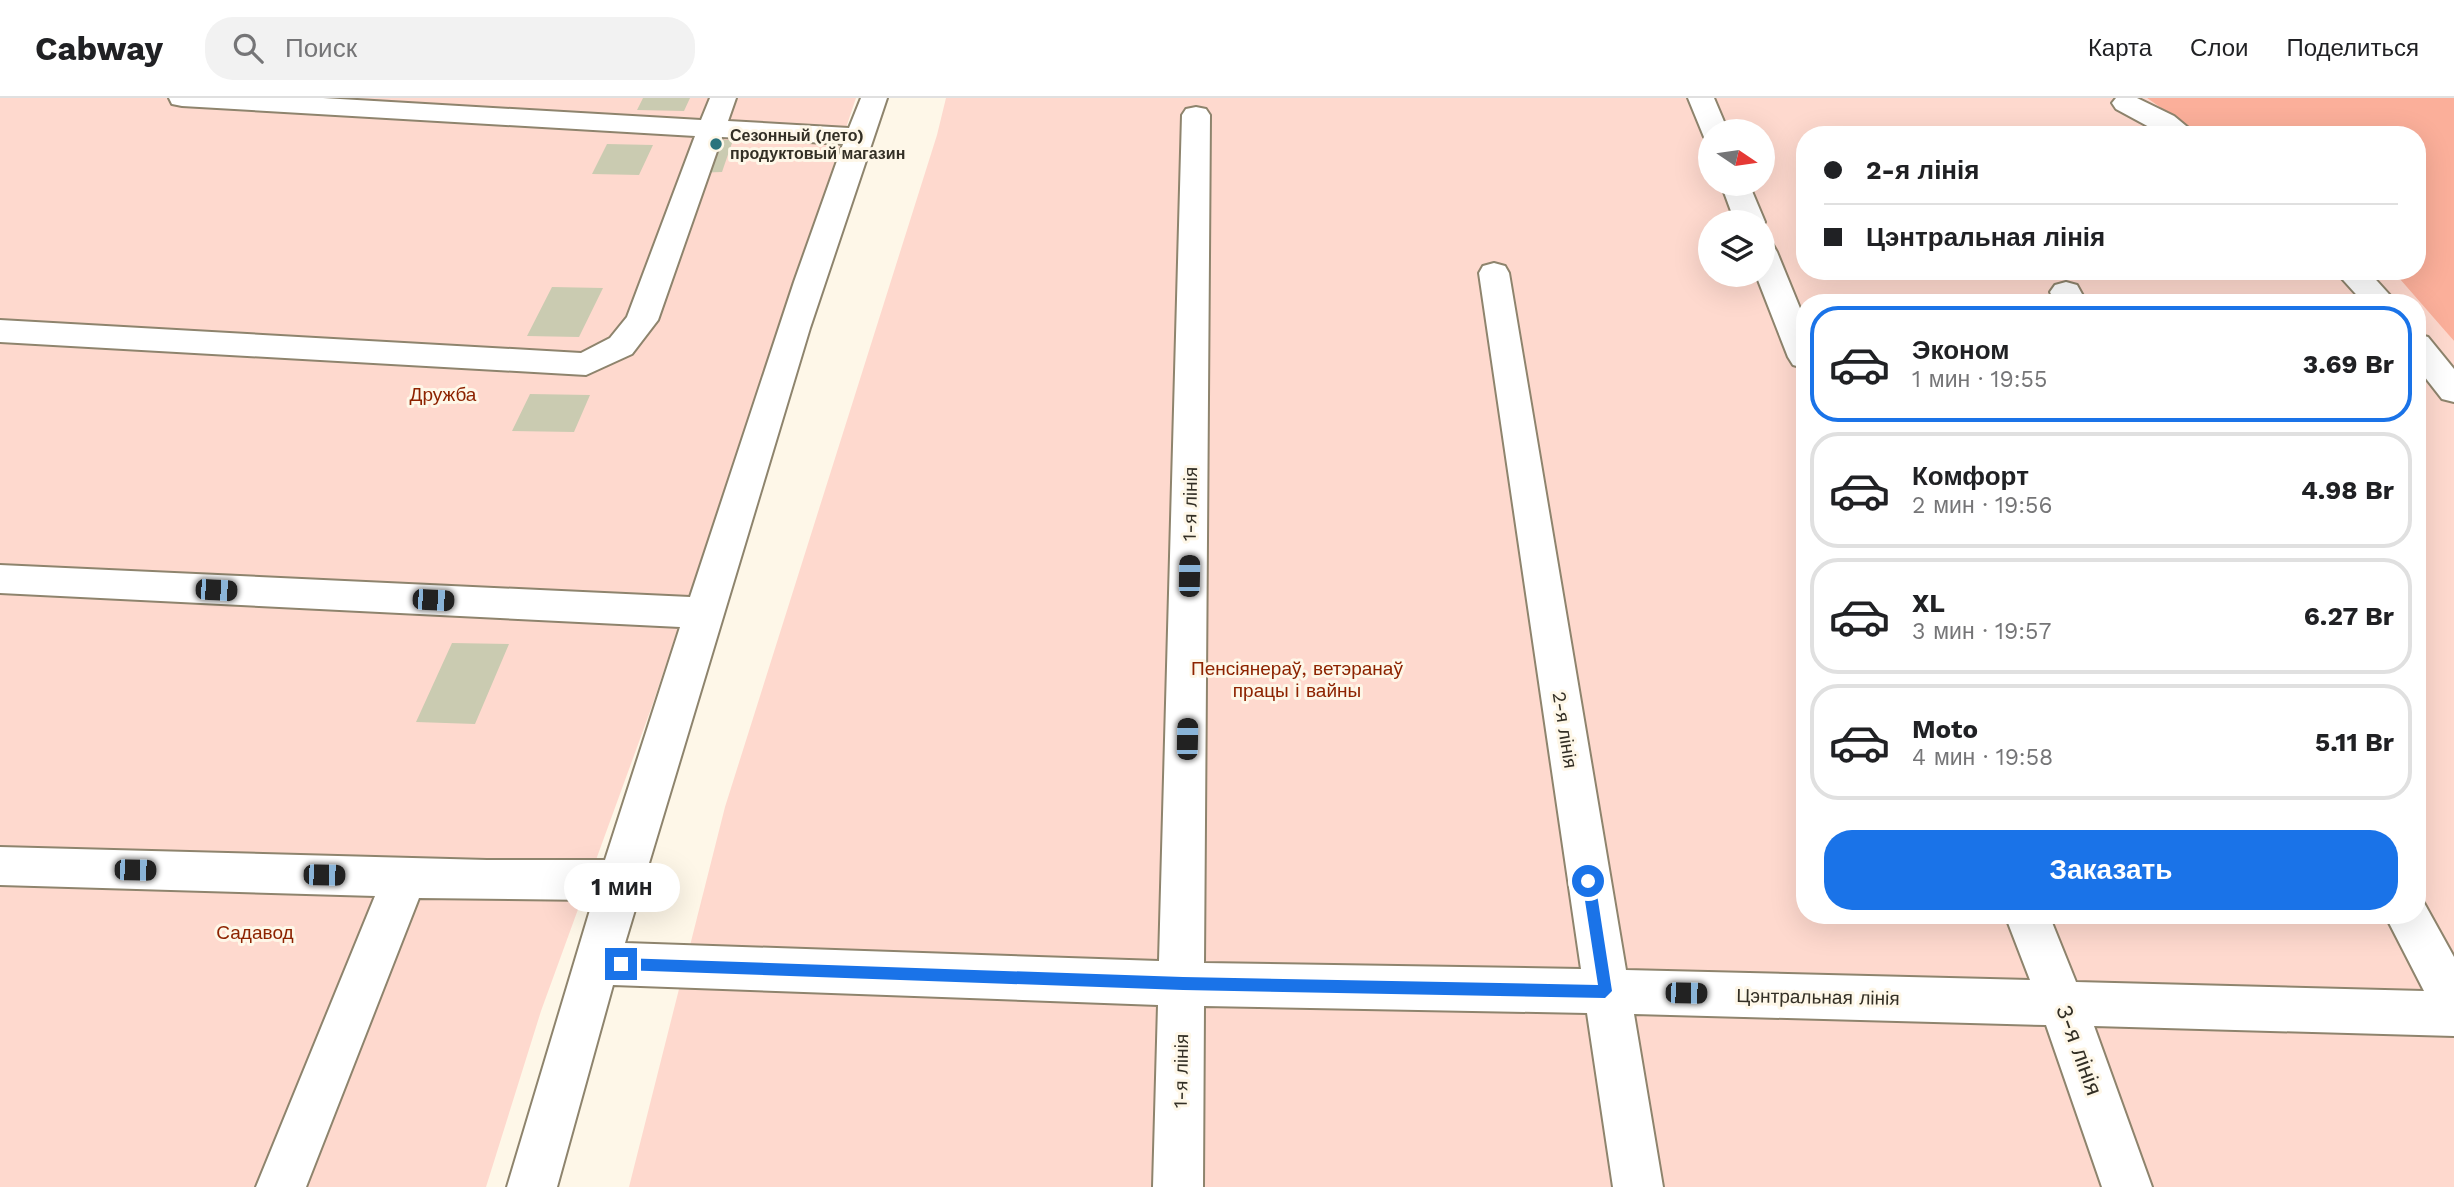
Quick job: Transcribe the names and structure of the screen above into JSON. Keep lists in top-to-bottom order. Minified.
{"streets":{"street":["1-я лінія","2-я лінія","Цэнтральная лінія","3-я лінія"]},"crossings":[["1-я лінія","Цэнтральная лінія"],["2-я лінія","Цэнтральная лінія"],["Цэнтральная лінія","3-я лінія"]],"parks":["Дружба","Пенсіянераў, ветэранаў працы і вайны","Садавод"],"places":["Сезонный (лето) продуктовый магазин"],"north":"right","page":{"header":"Cabway","search":"Поиск","nav":["Карта","Слои","Поделиться"],"banner":["2-я лінія","Цэнтральная лінія"],"list":[{"name":"Эконом","note":"1 мин · 19:55","value":"3.69 Br"},{"name":"Комфорт","note":"2 мин · 19:56","value":"4.98 Br"},{"name":"XL","note":"3 мин · 19:57","value":"6.27 Br"},{"name":"Moto","note":"4 мин · 19:58","value":"5.11 Br"}],"buttons":"Заказать","bubble":"1 мин"}}
